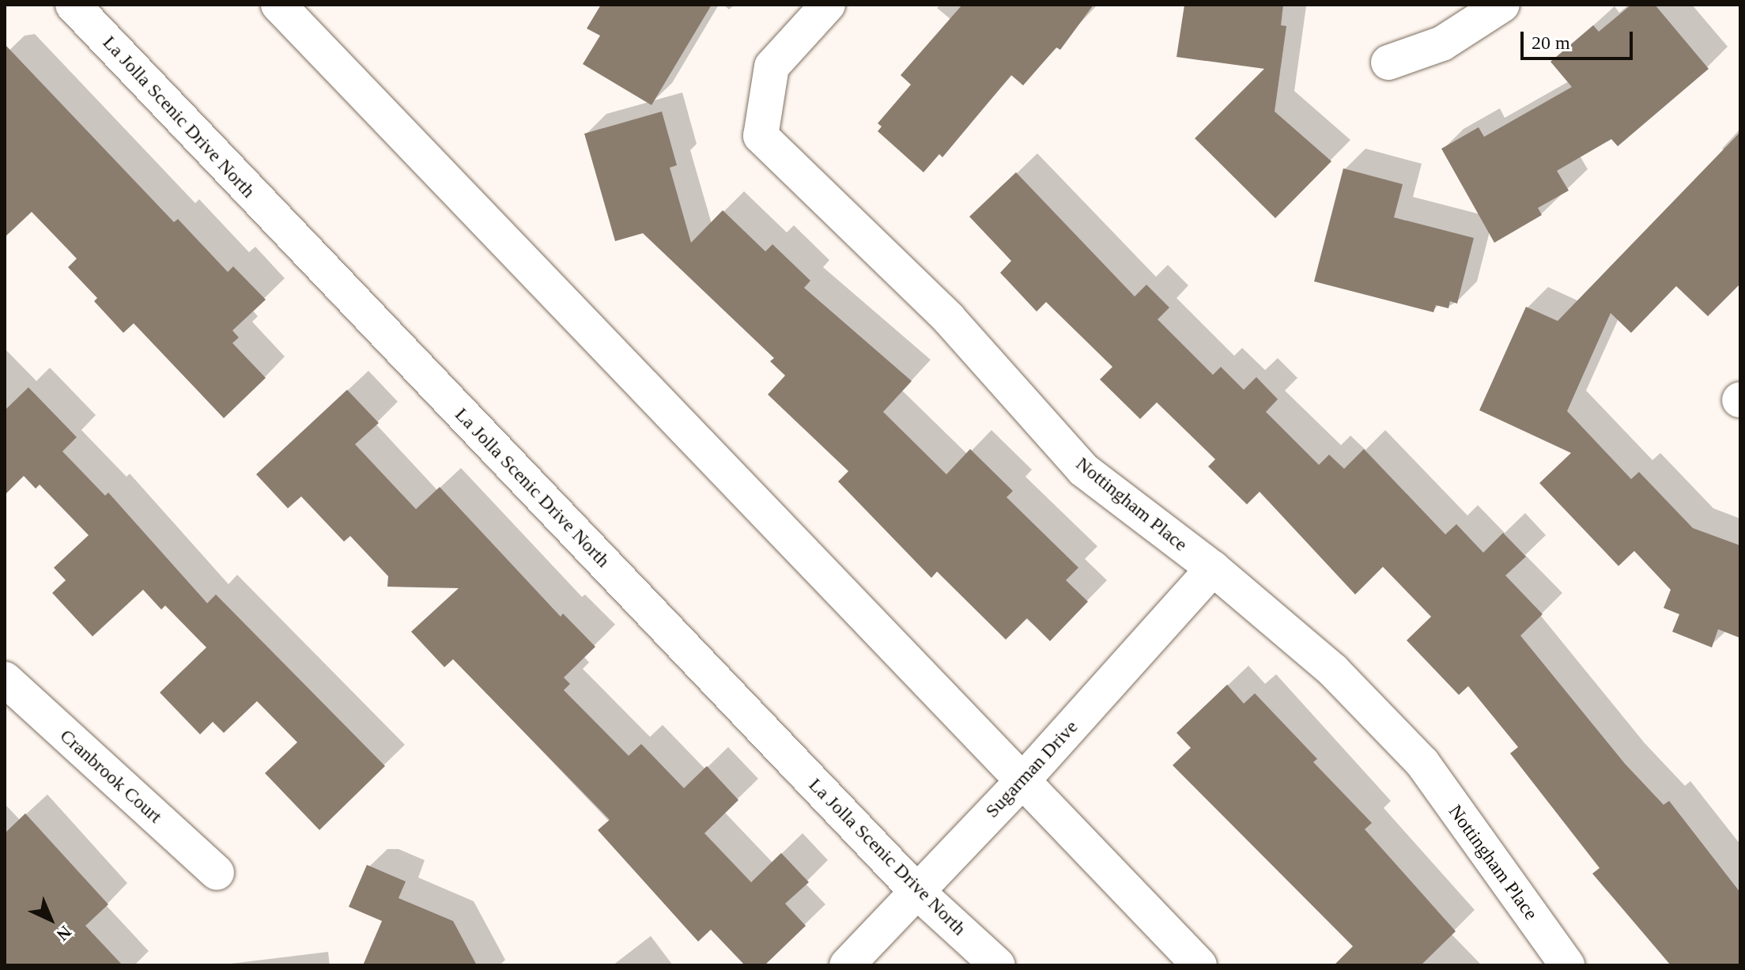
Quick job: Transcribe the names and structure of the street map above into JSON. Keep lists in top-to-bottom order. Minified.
{"streets":{"main road":["La Jolla Scenic Drive North","Nottingham Place","Sugarman Drive","Cranbrook Court"]},"crossings":[["La Jolla Scenic Drive North","Sugarman Drive"],["Nottingham Place","Sugarman Drive"]],"scale_bar":"20 m","north":"bottom right"}
